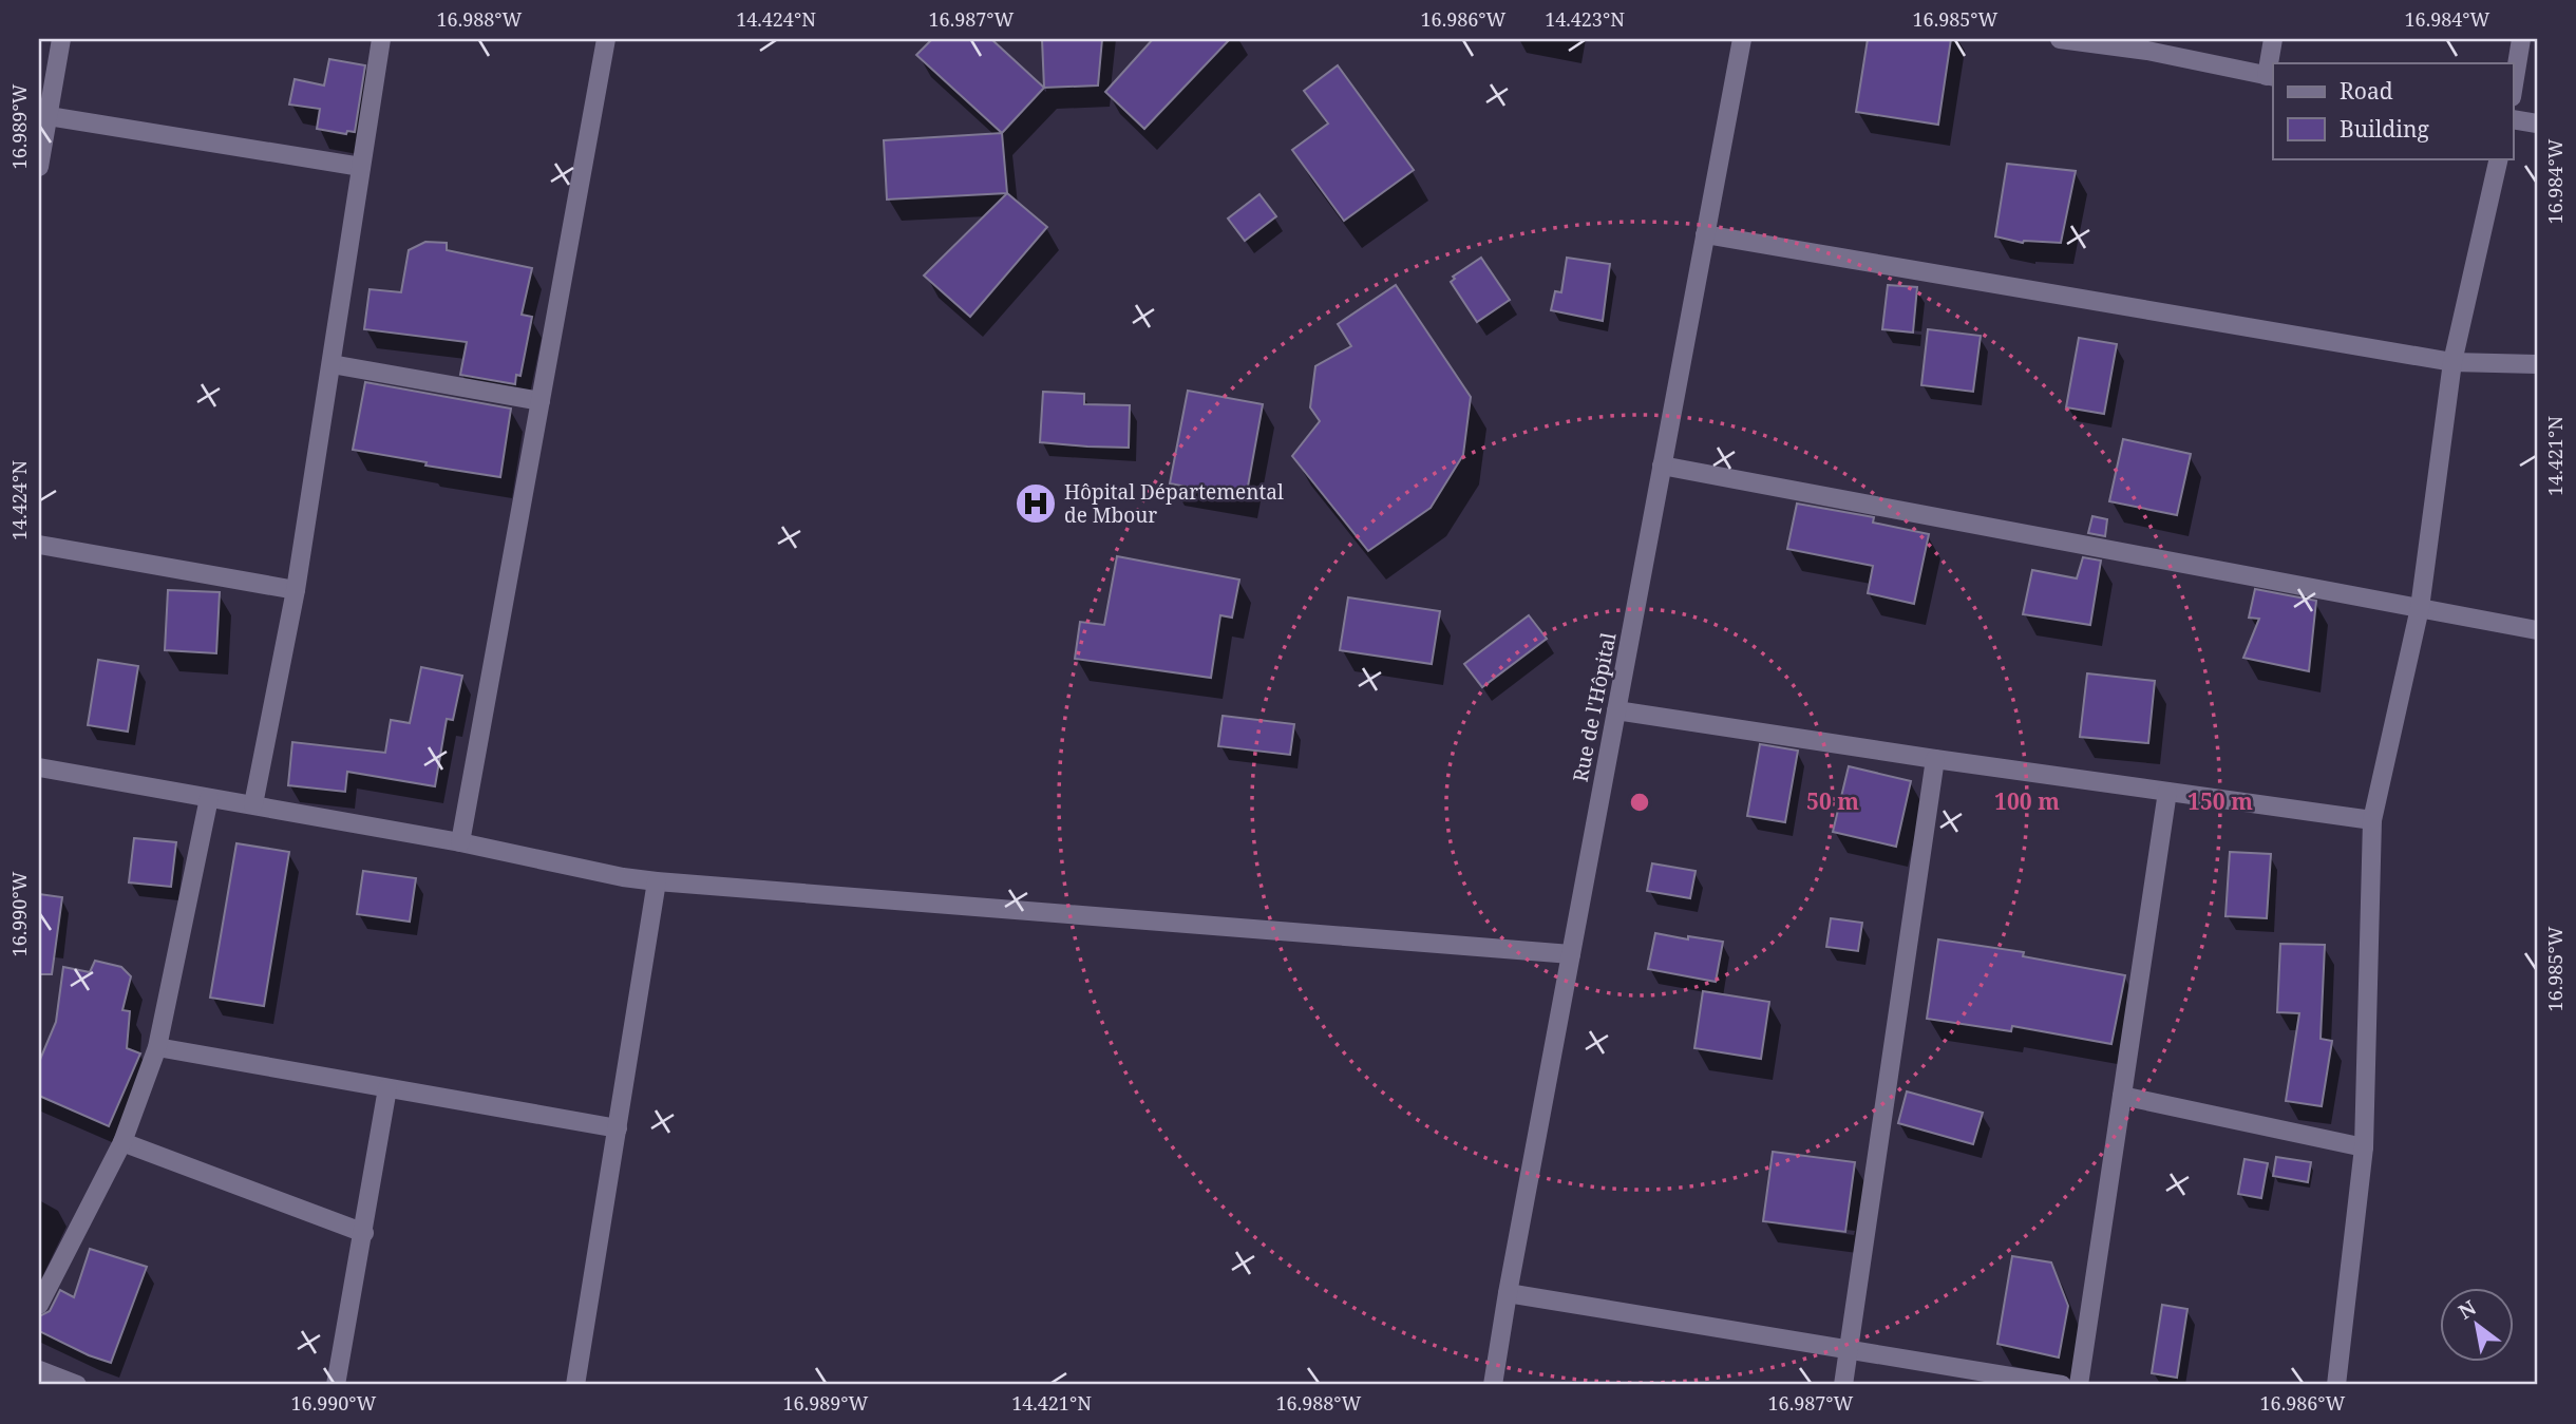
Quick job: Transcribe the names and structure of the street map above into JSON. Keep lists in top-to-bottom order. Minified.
{"streets":{"street":["Rue de l'Hôpital"]},"places":{"hospital":["Hôpital Départemental de Mbour"]},"legend":["Road","Building"],"north":"top left","coordinates":["16.988°W","14.424°N","16.987°W","16.986°W","14.423°N","16.985°W","16.984°W","16.989°W","14.421°N","16.990°W"],"rings":["50 m","100 m","150 m"]}
